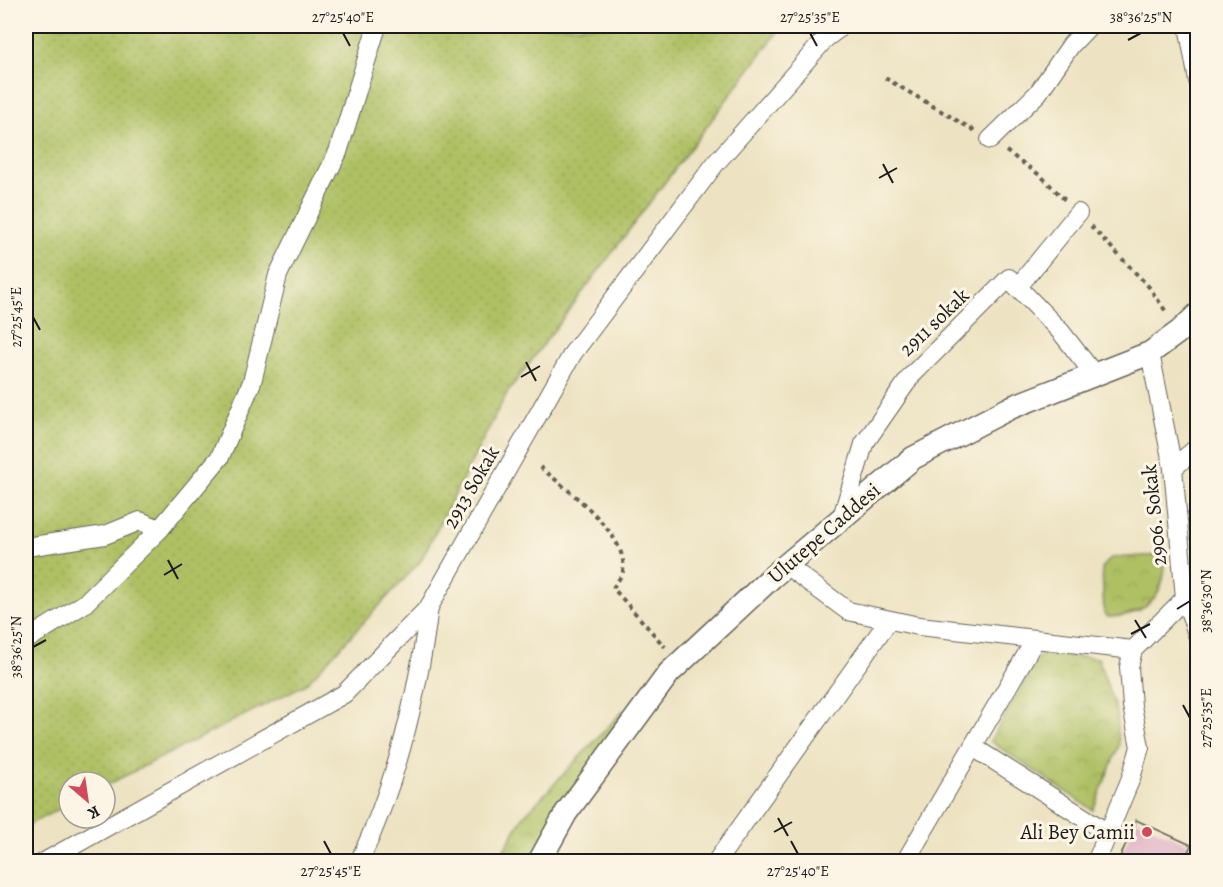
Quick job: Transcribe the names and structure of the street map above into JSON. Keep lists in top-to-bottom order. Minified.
{"streets":{"street":["2911 sokak","2913 Sokak","2906. Sokak","Ulutepe Caddesi"]},"crossings":[["2911 sokak","Ulutepe Caddesi"],["2906. Sokak","Ulutepe Caddesi"]],"places":["Ali Bey Camii"],"north":"bottom right","coordinates":["27°25'40\"E","27°25'35\"E","38°36'25\"N","27°25'45\"E","38°36'30\"N"]}
